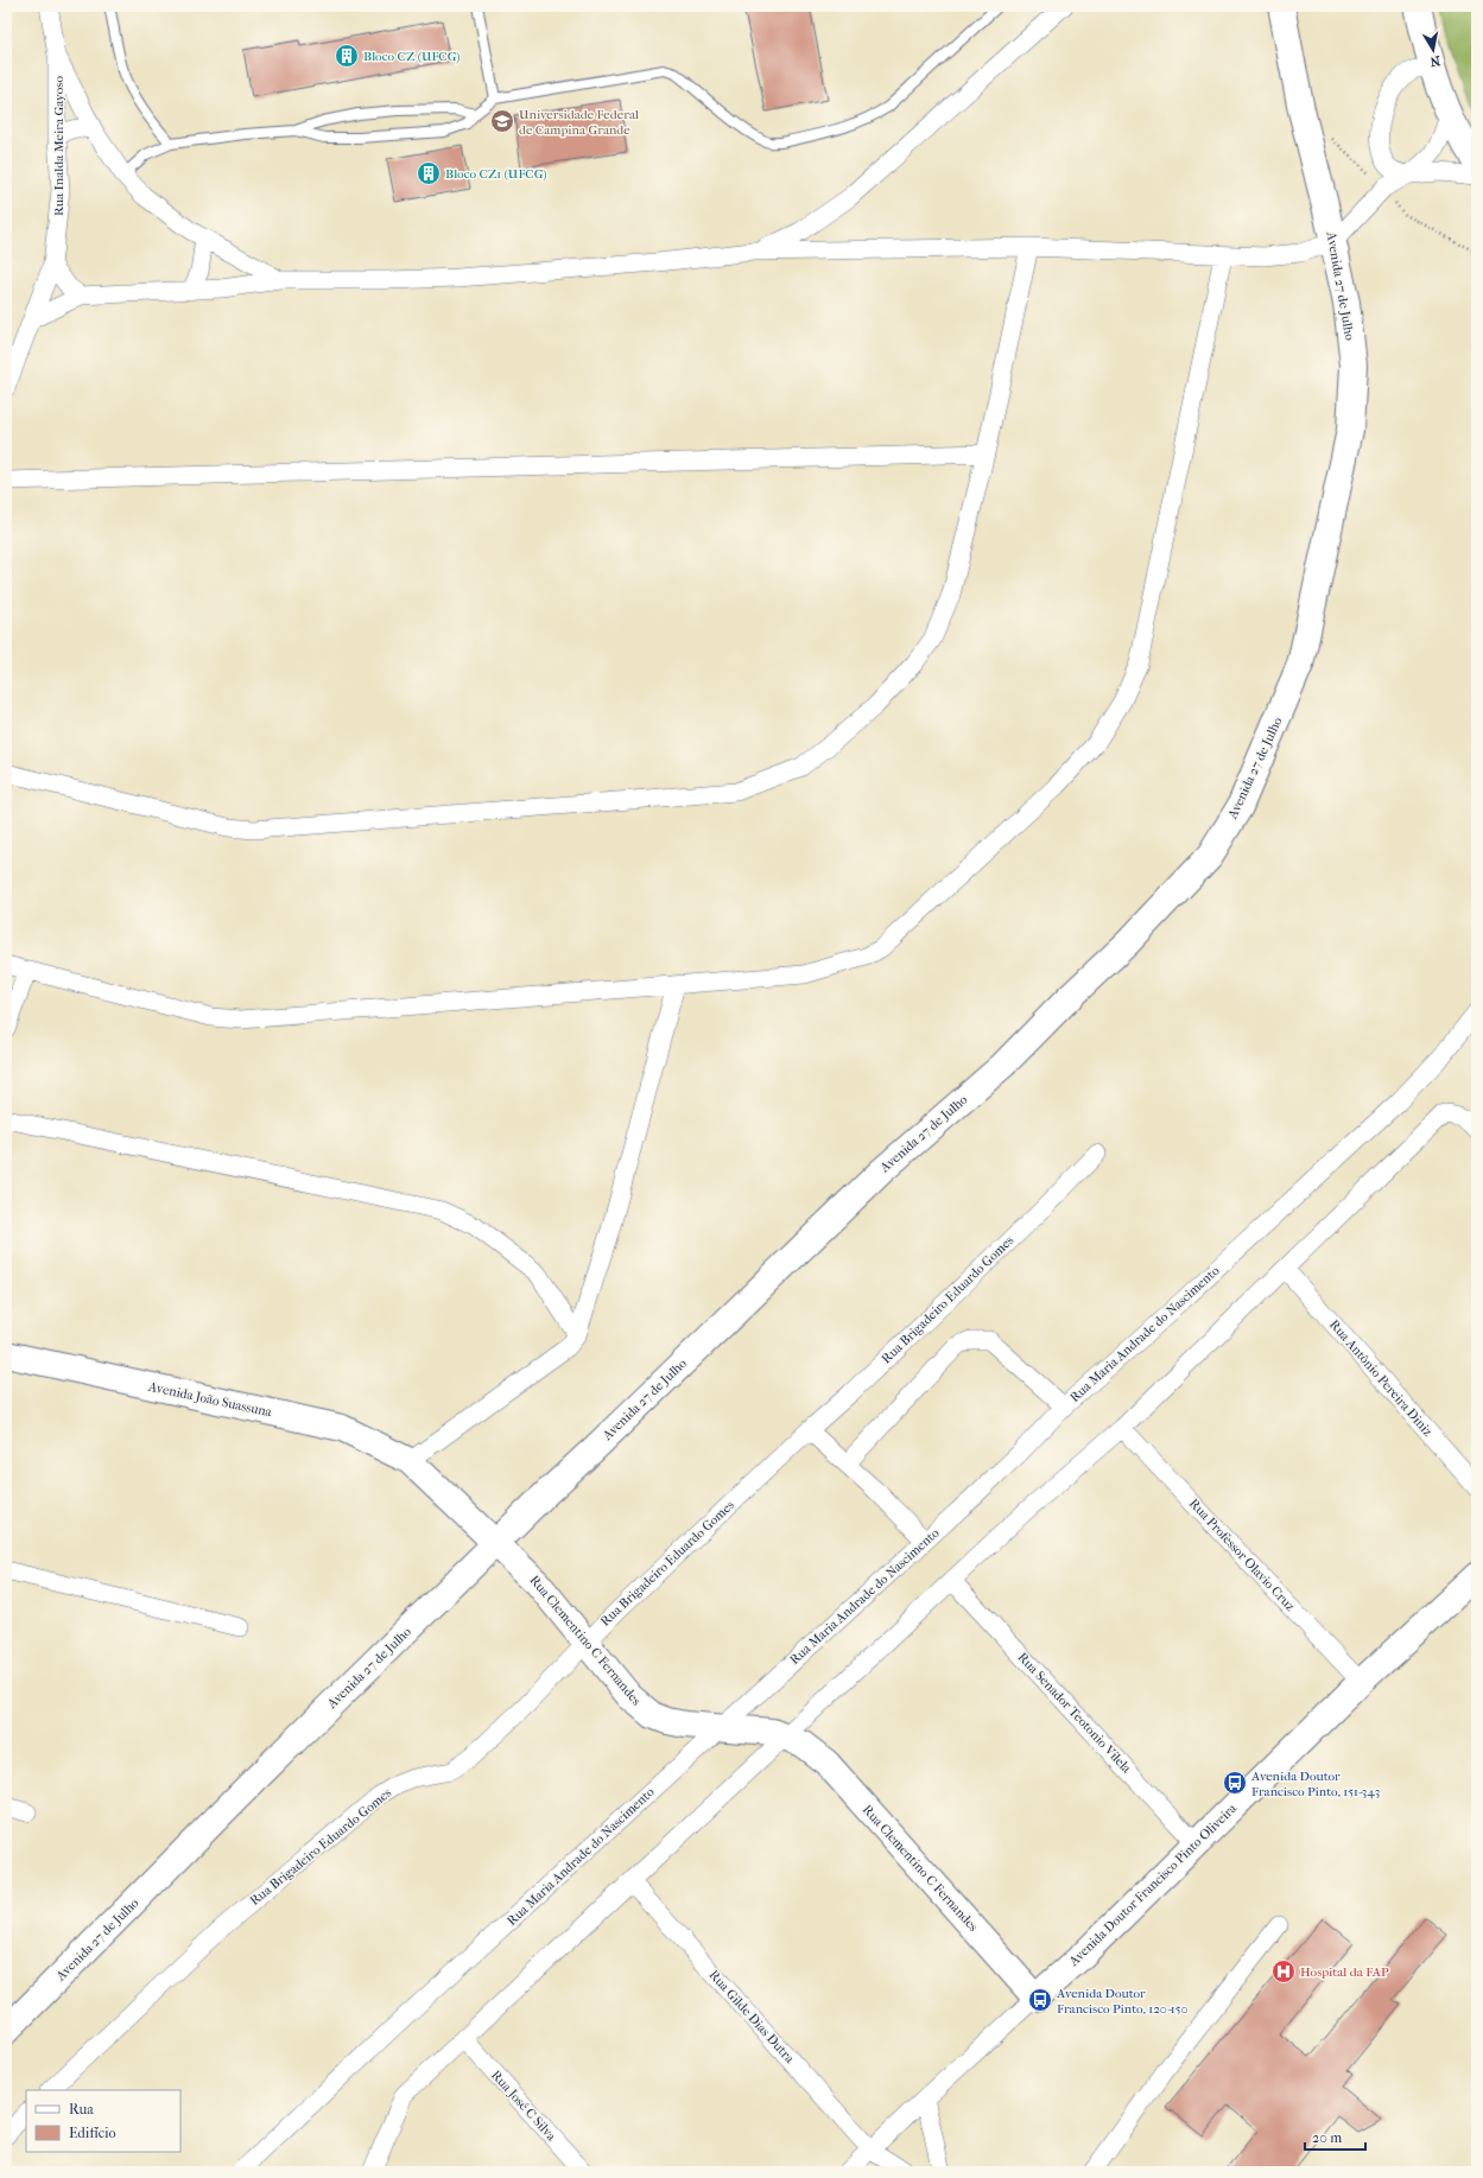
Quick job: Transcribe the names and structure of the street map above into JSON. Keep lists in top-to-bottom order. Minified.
{"streets":{"street":["Rua Inalda Meira Gayoso","Avenida 27 de Julho","Rua Brigadeiro Eduardo Gomes","Rua Maria Andrade do Nascimento","Rua Antônio Pereira Diniz","Avenida João Suassuna","Rua Professor Olavio Cruz","Rua Clementino C Fernandes","Rua Senador Teotonio Vilela","Avenida Doutor Francisco Pinto Oliveira","Rua Gilde Dias Dutra","Rua José C Silva"]},"crossings":[["Avenida 27 de Julho","Rua Clementino C Fernandes"],["Rua Brigadeiro Eduardo Gomes","Rua Clementino C Fernandes"],["Rua Maria Andrade do Nascimento","Rua Clementino C Fernandes"],["Avenida João Suassuna","Rua Clementino C Fernandes"],["Rua Professor Olavio Cruz","Avenida Doutor Francisco Pinto Oliveira"],["Rua Clementino C Fernandes","Avenida Doutor Francisco Pinto Oliveira"],["Rua Senador Teotonio Vilela","Avenida Doutor Francisco Pinto Oliveira"],["Avenida Doutor Francisco Pinto Oliveira","Rua Gilde Dias Dutra"]],"places":{"building":["Bloco CZ (UFCG)","Bloco CZ1 (UFCG)"],"school or university":["Universidade Federal de Campina Grande"],"bus stop":["Avenida Doutor Francisco Pinto, 151-343","Avenida Doutor Francisco Pinto, 120-150"],"hospital":["Hospital da FAP"]},"legend":["Rua","Edifício"],"scale_bar":"20 m","north":"bottom"}
